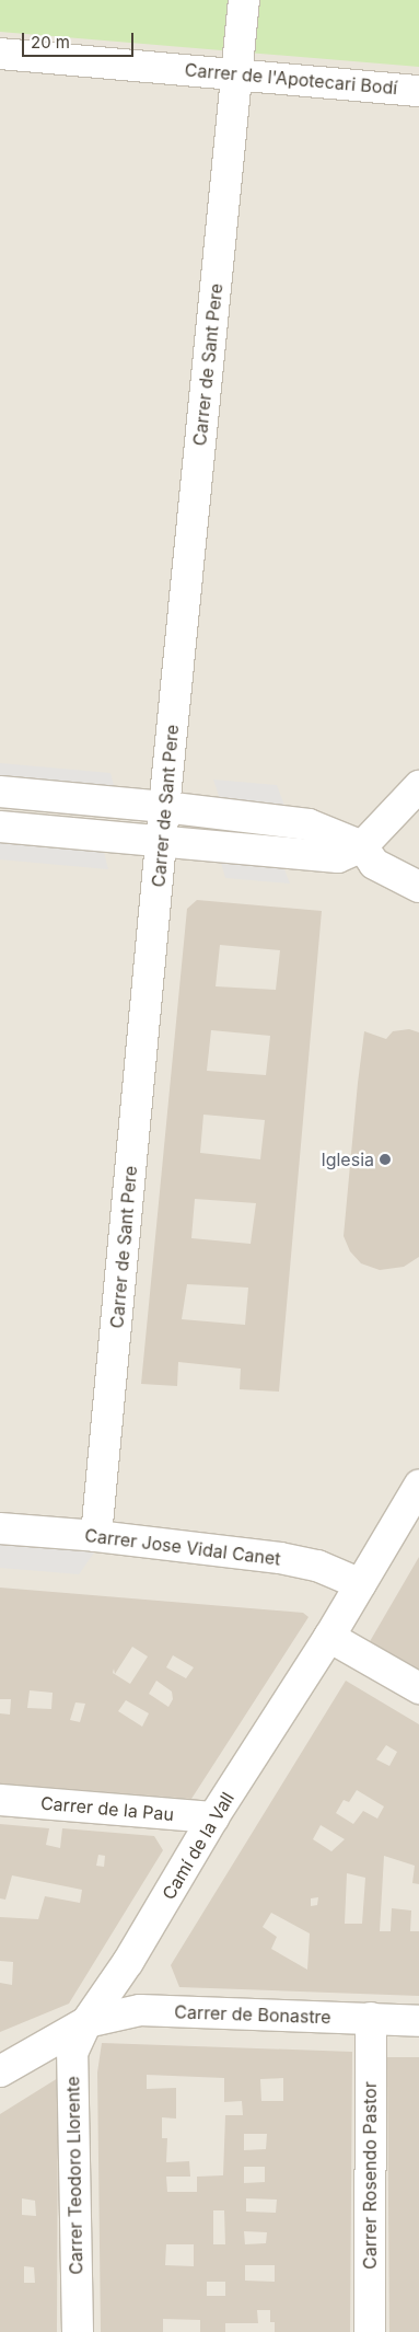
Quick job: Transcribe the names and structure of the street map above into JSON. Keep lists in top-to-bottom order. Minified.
{"streets":{"street":["Carrer de l'Apotecari Bodí","Carrer de Sant Pere","Carrer Jose Vidal Canet","Carrer de la Pau","Camí de la Vall","Carrer de Bonastre","Carrer Teodoro Llorente","Carrer Rosendo Pastor"]},"crossings":[["Carrer de l'Apotecari Bodí","Carrer de Sant Pere"],["Carrer de Sant Pere","Carrer Jose Vidal Canet"],["Carrer Jose Vidal Canet","Camí de la Vall"],["Carrer de la Pau","Camí de la Vall"],["Camí de la Vall","Carrer de Bonastre"],["Camí de la Vall","Carrer Teodoro Llorente"],["Carrer de Bonastre","Carrer Teodoro Llorente"],["Carrer de Bonastre","Carrer Rosendo Pastor"]],"places":["Iglesia"],"scale_bar":"20 m"}
